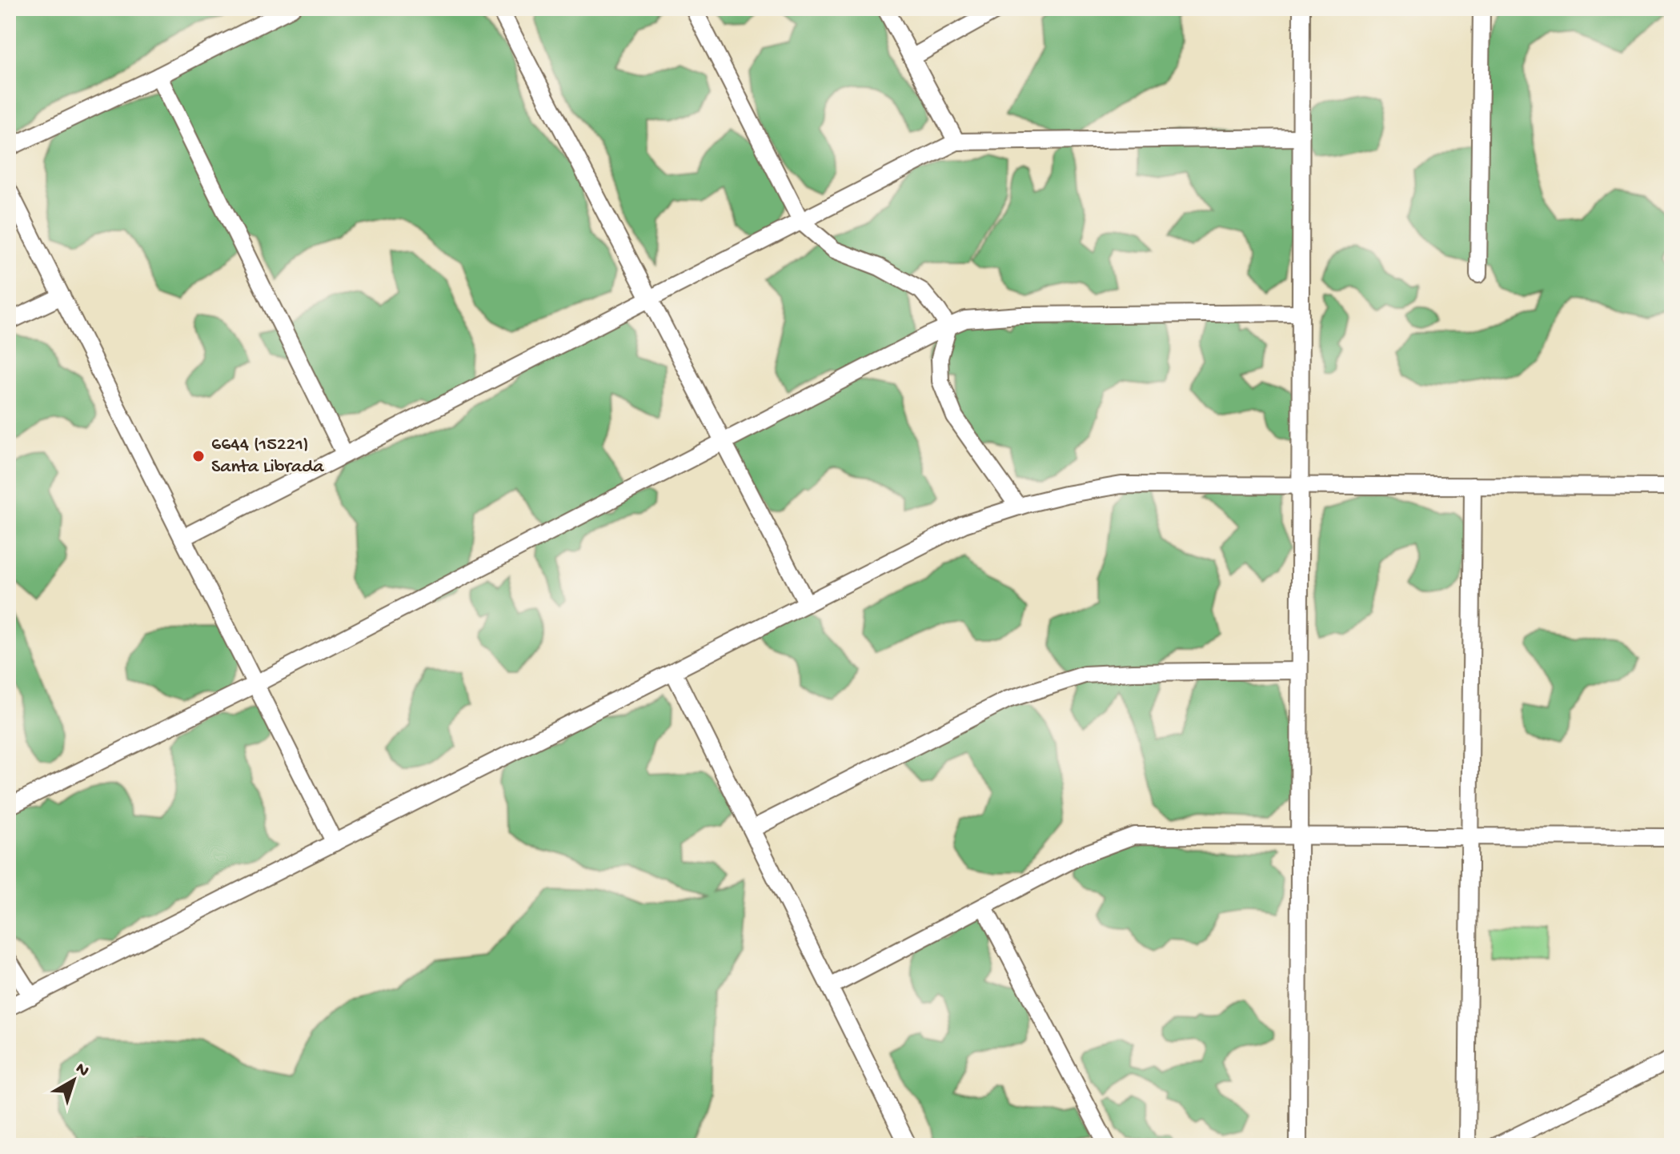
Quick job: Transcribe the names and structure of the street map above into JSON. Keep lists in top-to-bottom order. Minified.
{"places":["6644 (15221) Santa Librada"],"north":"top right"}
